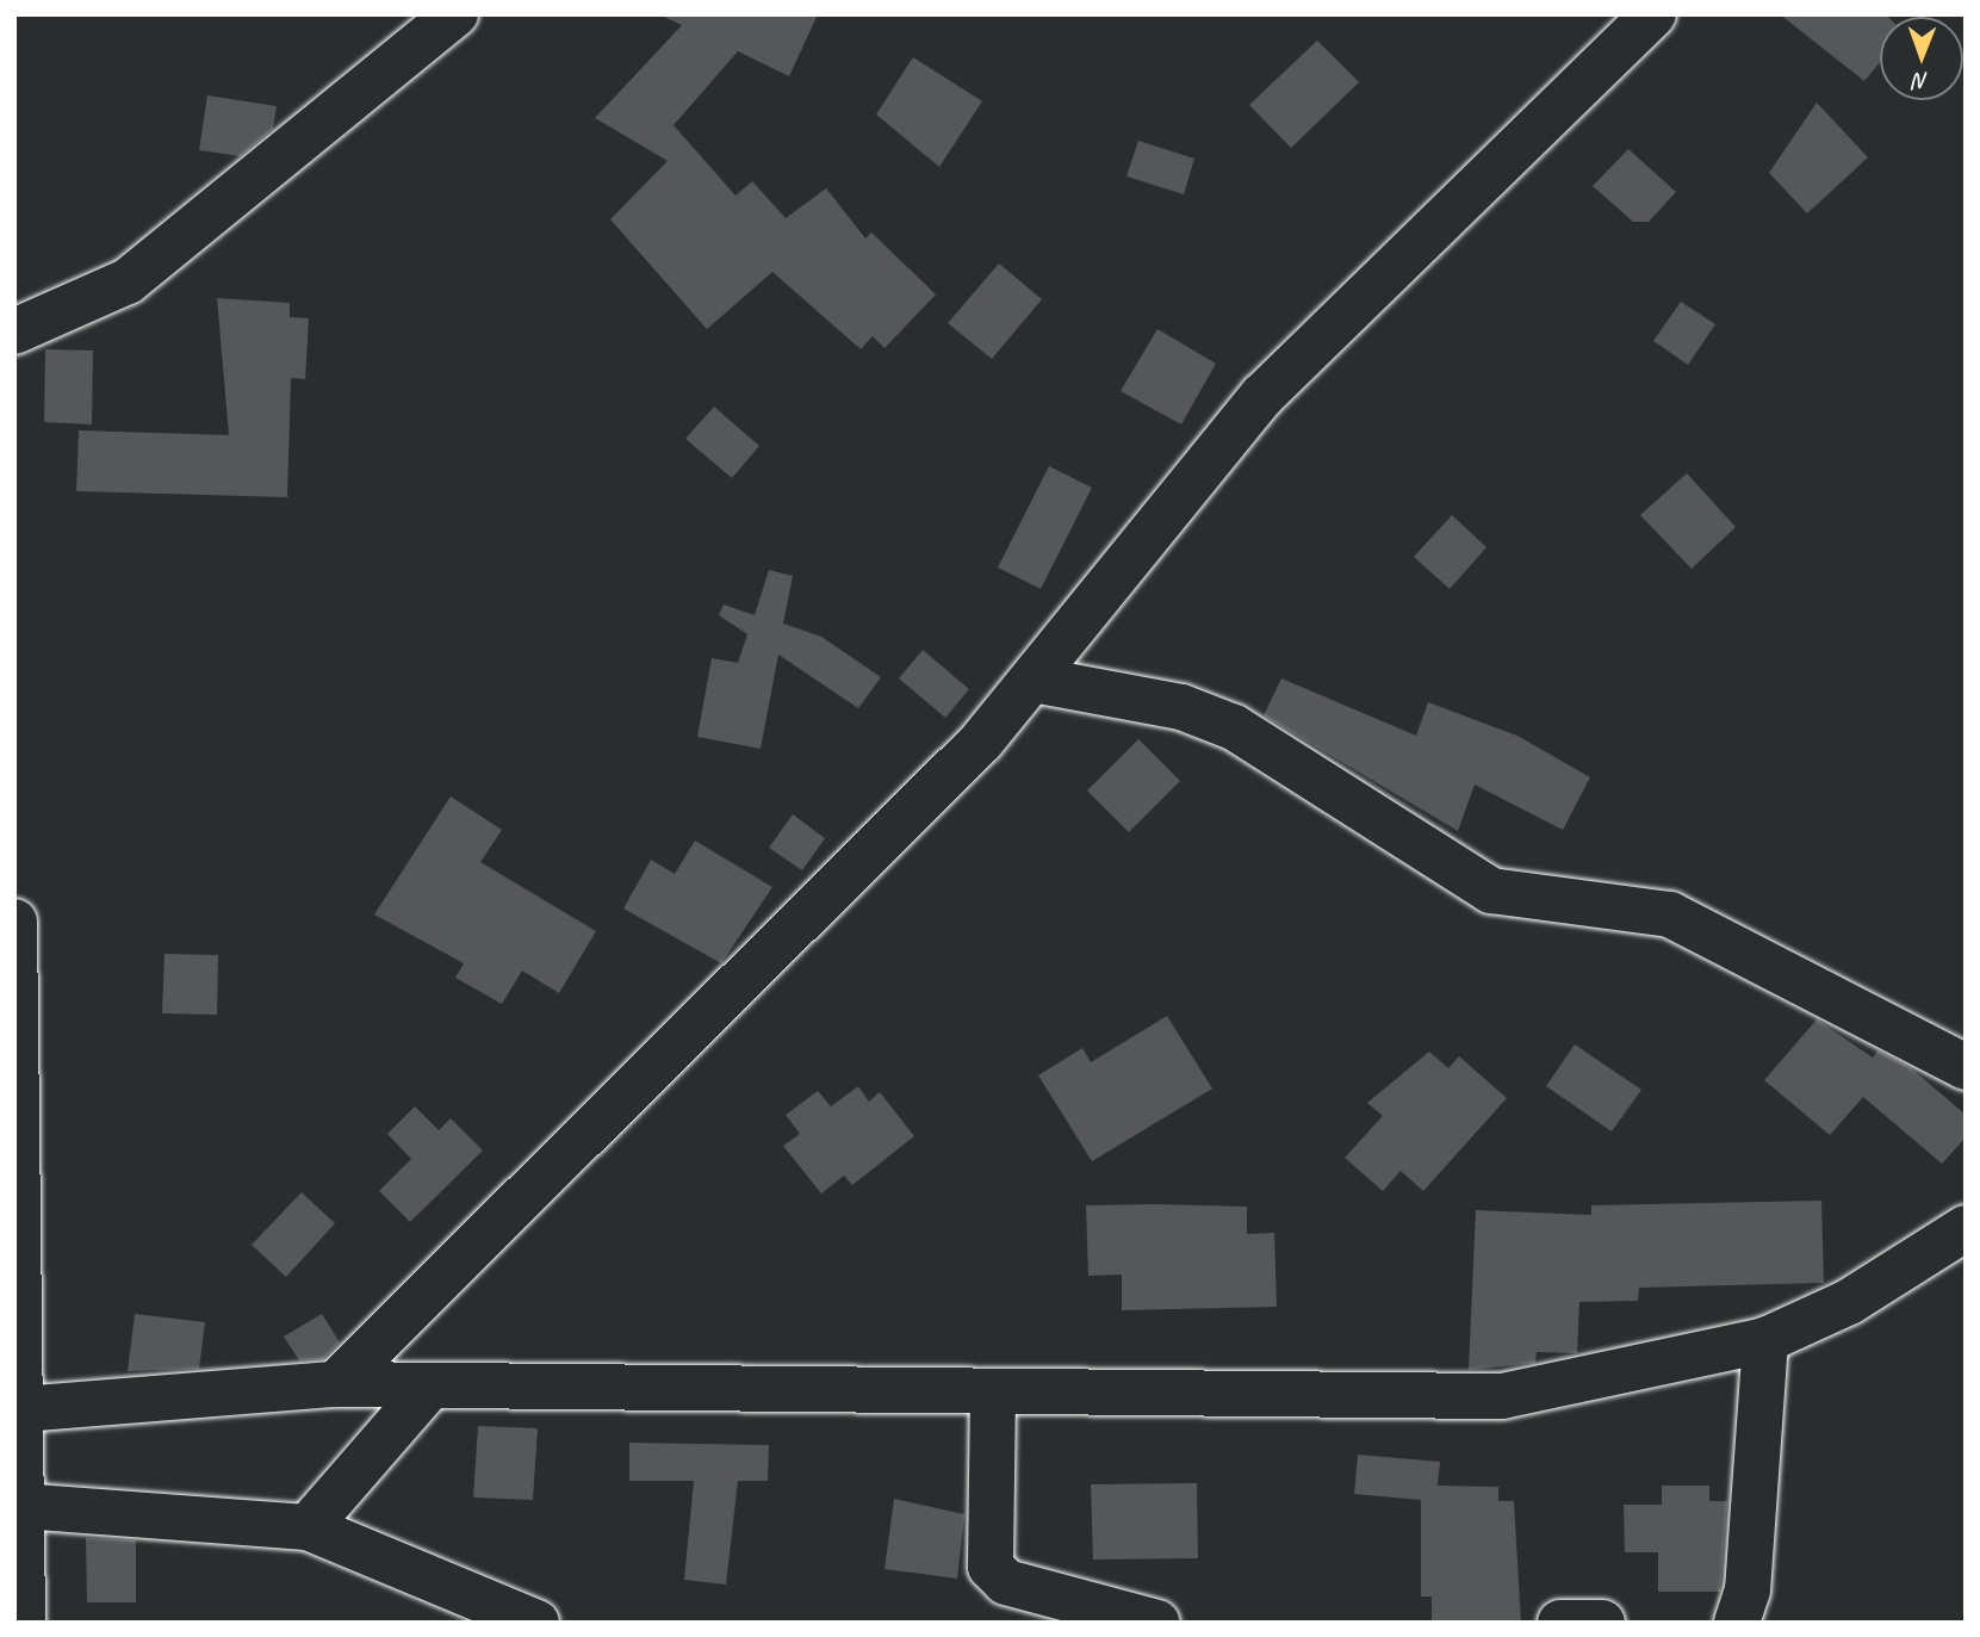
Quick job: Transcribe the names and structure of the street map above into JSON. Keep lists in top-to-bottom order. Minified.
{"north":"bottom"}
